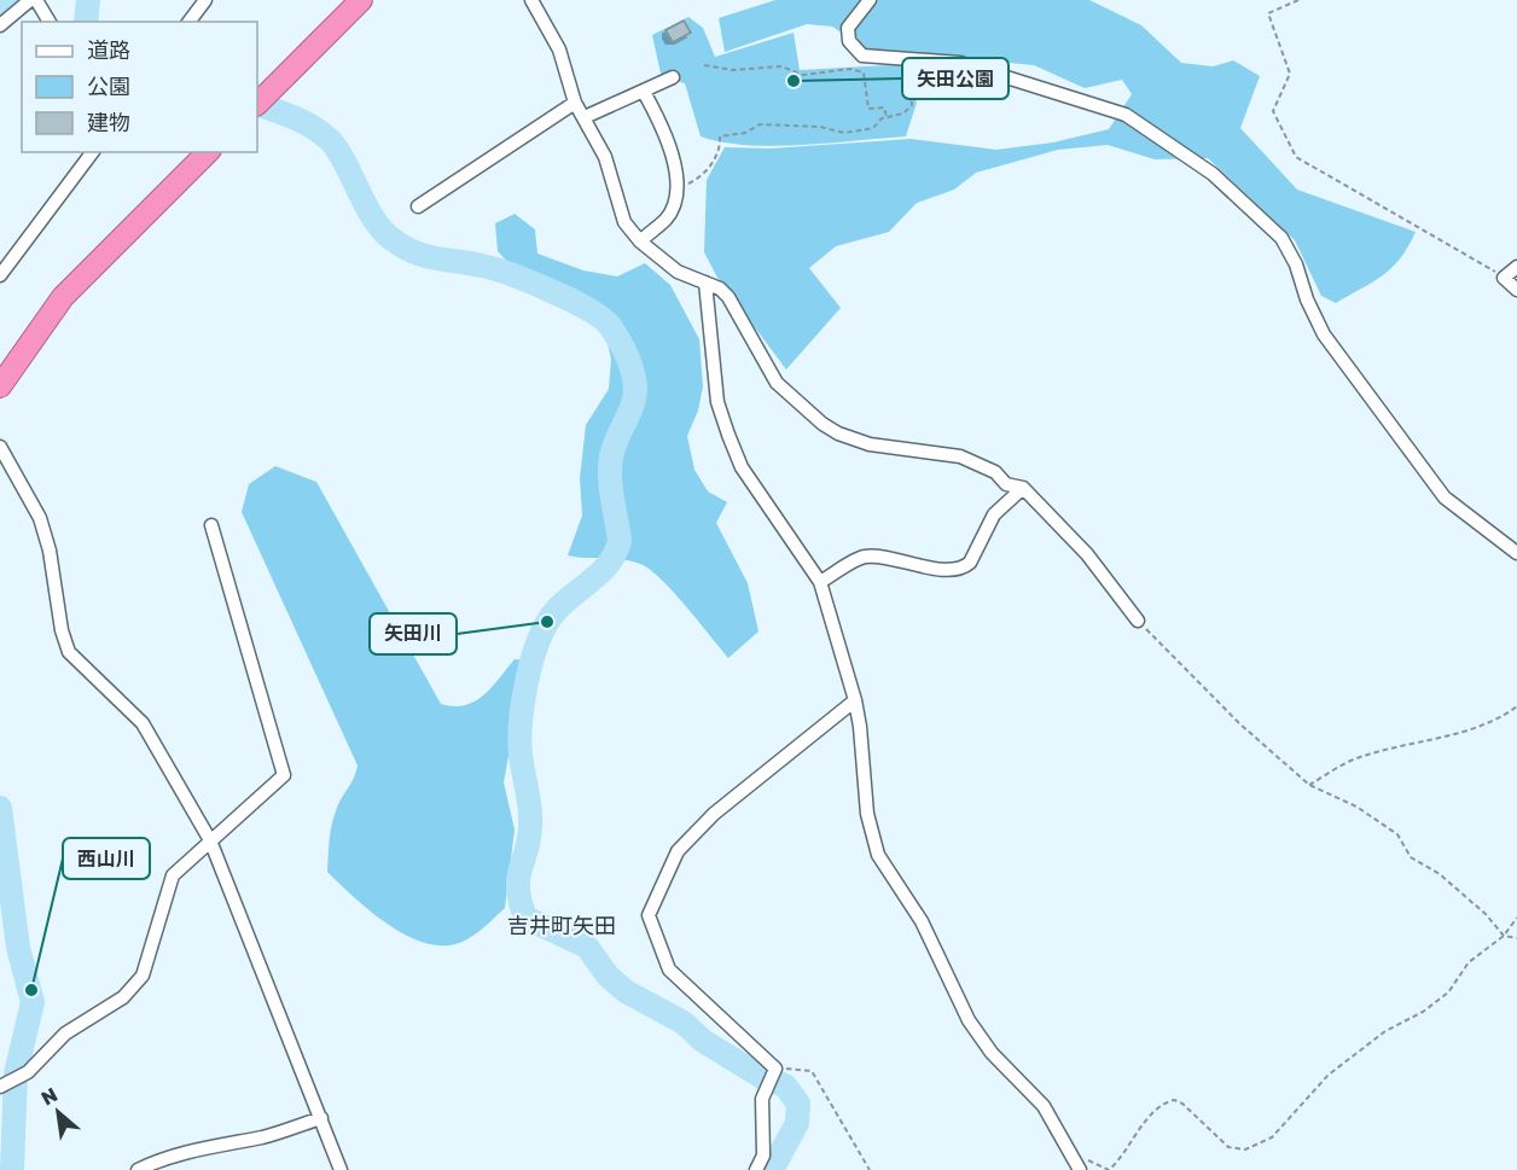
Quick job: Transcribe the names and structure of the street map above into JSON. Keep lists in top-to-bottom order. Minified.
{"districts":["吉井町矢田"],"places":["矢田公園","矢田川","西山川"],"legend":["道路","公園","建物"],"north":"top left"}
